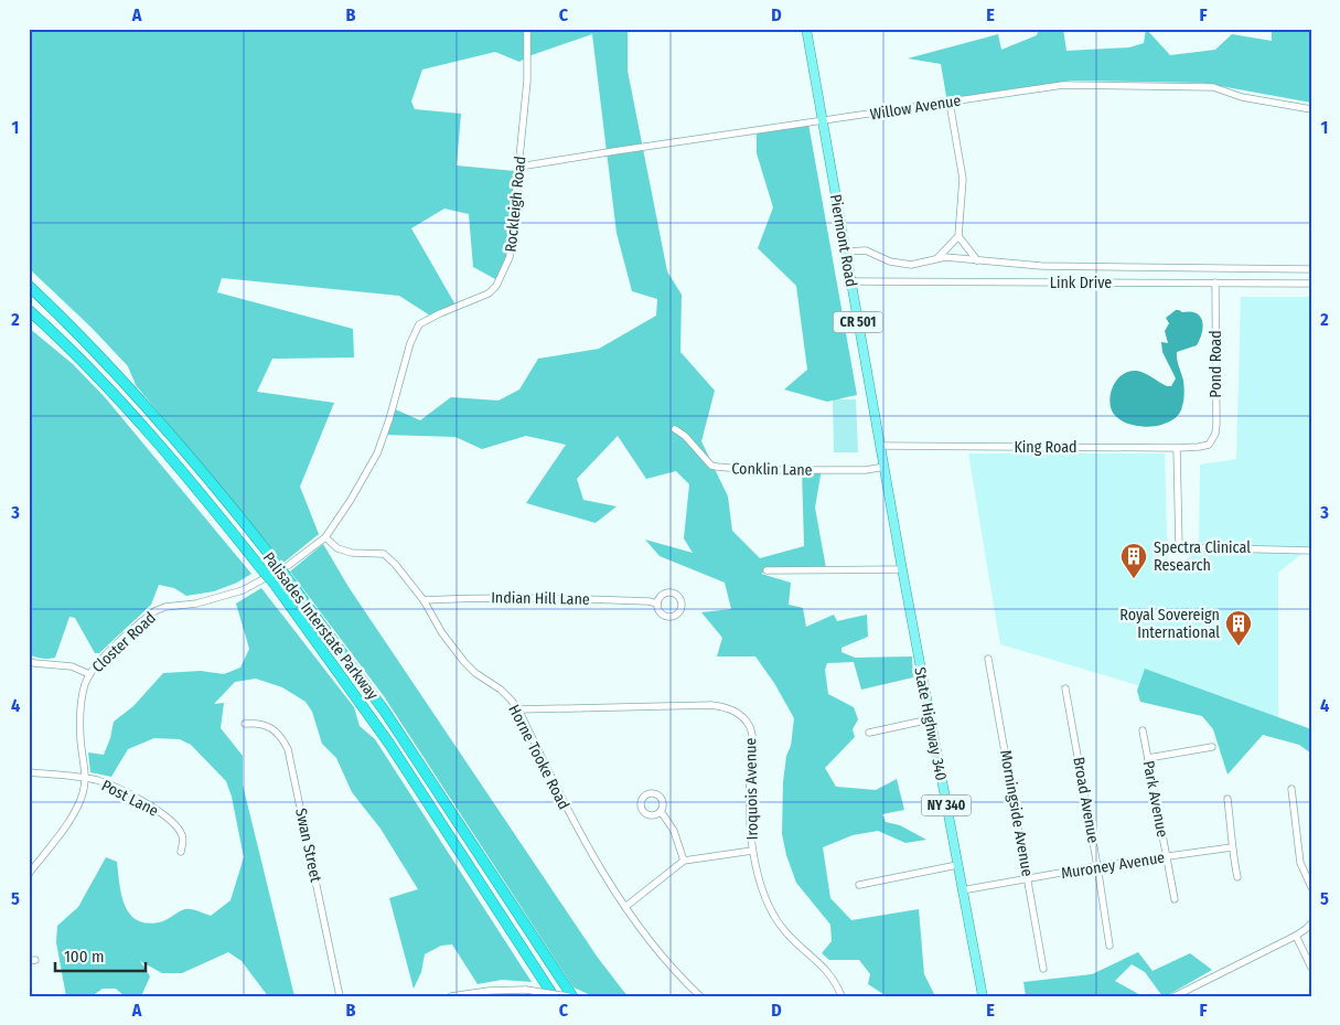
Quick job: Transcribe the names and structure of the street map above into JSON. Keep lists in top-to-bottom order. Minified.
{"streets":{"highway":["Palisades Interstate Parkway"],"main road":["Piermont Road","CR 501","State Highway 340","NY 340"],"street":["Willow Avenue","Rockleigh Road","Link Drive","Pond Road","King Road","Conklin Lane","Indian Hill Lane","Closter Road","Horne Tooke Road","Iroquois Avenue","Post Lane","Park Avenue","Broad Avenue","Morningside Avenue","Swan Street","Muroney Avenue"]},"crossings":[["Willow Avenue","Rockleigh Road"],["Willow Avenue","Piermont Road"],["Rockleigh Road","Closter Road"],["Piermont Road","Link Drive"],["Piermont Road","King Road"],["Piermont Road","Conklin Lane"],["Piermont Road","State Highway 340"],["Link Drive","Pond Road"],["Pond Road","King Road"],["Indian Hill Lane","Horne Tooke Road"],["Closter Road","Horne Tooke Road"],["Closter Road","Post Lane"],["State Highway 340","Muroney Avenue"],["Horne Tooke Road","Iroquois Avenue"],["Park Avenue","Muroney Avenue"],["Broad Avenue","Muroney Avenue"],["Morningside Avenue","Muroney Avenue"]],"places":{"building":["Spectra Clinical Research","Royal Sovereign International"]},"scale_bar":"100 m","grid":{"columns":["A","B","C","D","E","F"],"rows":["1","2","3","4","5"]}}
